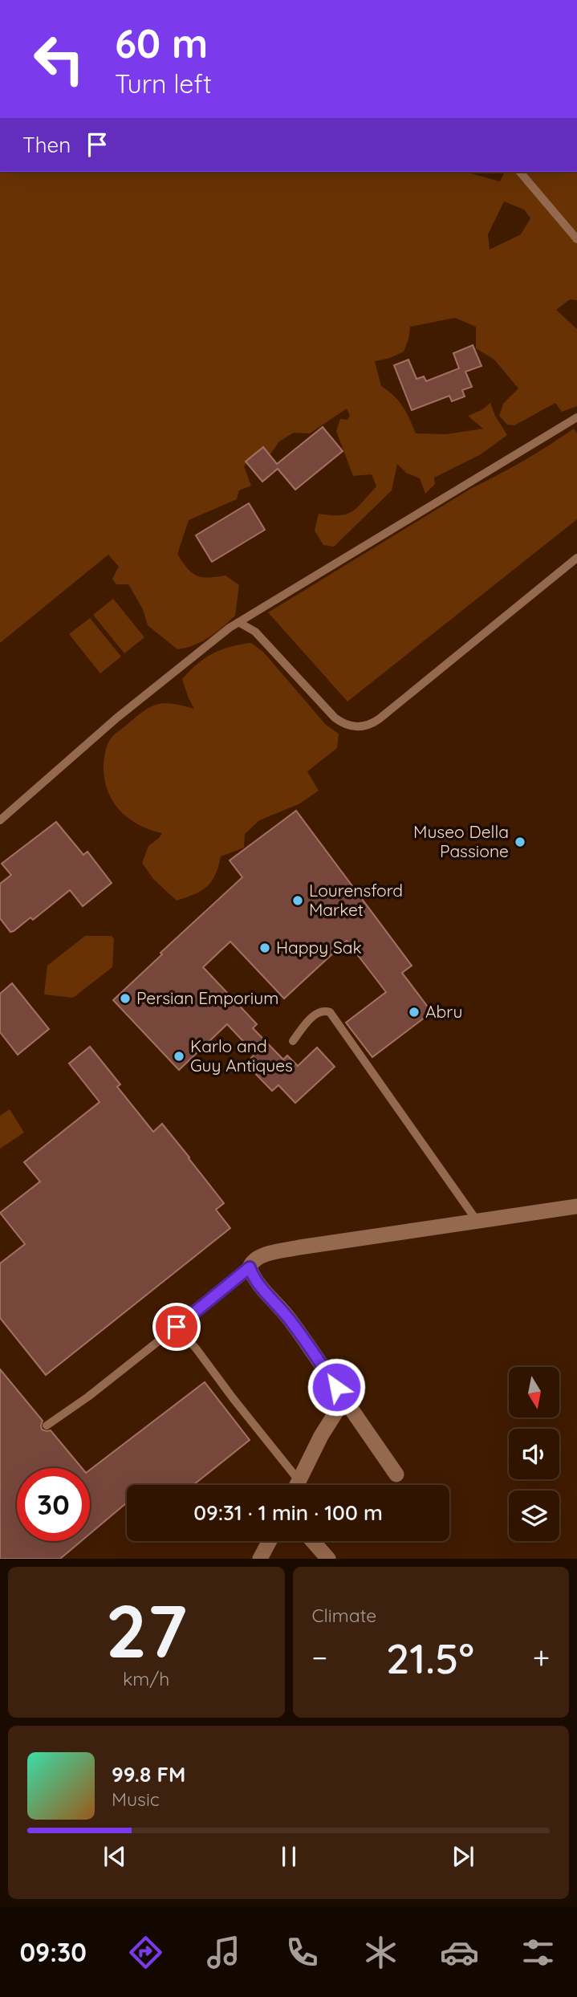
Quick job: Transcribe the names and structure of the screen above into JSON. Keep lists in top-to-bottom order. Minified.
{"places":["Museo Della Passione","Lourensford Market","Happy Sak","Persian Emporium","Abru","Karlo and Guy Antiques"],"north":"bottom","page":{"turn":["60 m","Turn left"],"then":"Then","limit":"30","trip":"09:31 · 1 min · 100 m","tile":[["27","km/h"],"Climate"],"heat":["−","21.5°","+"],"song":["99.8 FM","Music"],"tabs":"09:30"}}
